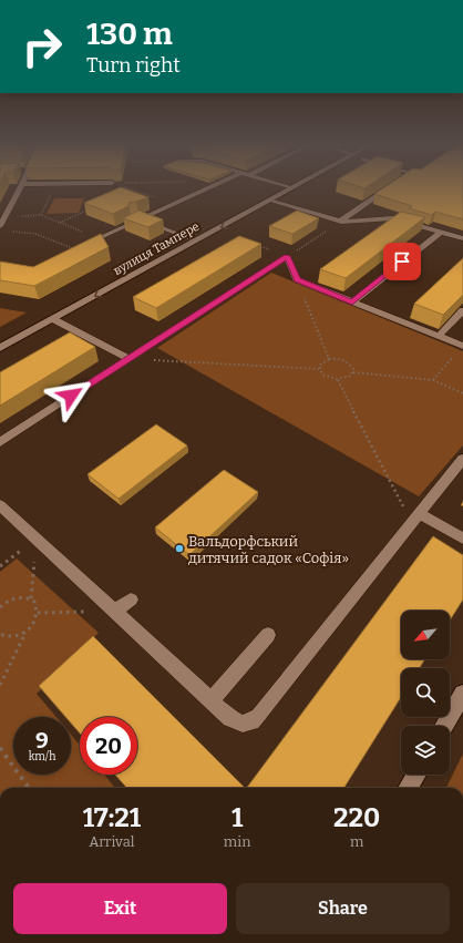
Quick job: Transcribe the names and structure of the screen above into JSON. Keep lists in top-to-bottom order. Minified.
{"streets":{"street":["вулиця Тампере"]},"one_way":["вулиця Тампере"],"places":["Вальдорфський дитячий садок «Софія»"],"north":"bottom left","page":{"turn":["130 m","Turn right"],"speed":"9 km/h","limit":"20","eta":["17:21","Arrival","1","min","220","m"],"buttons":["Exit","Share"]}}
